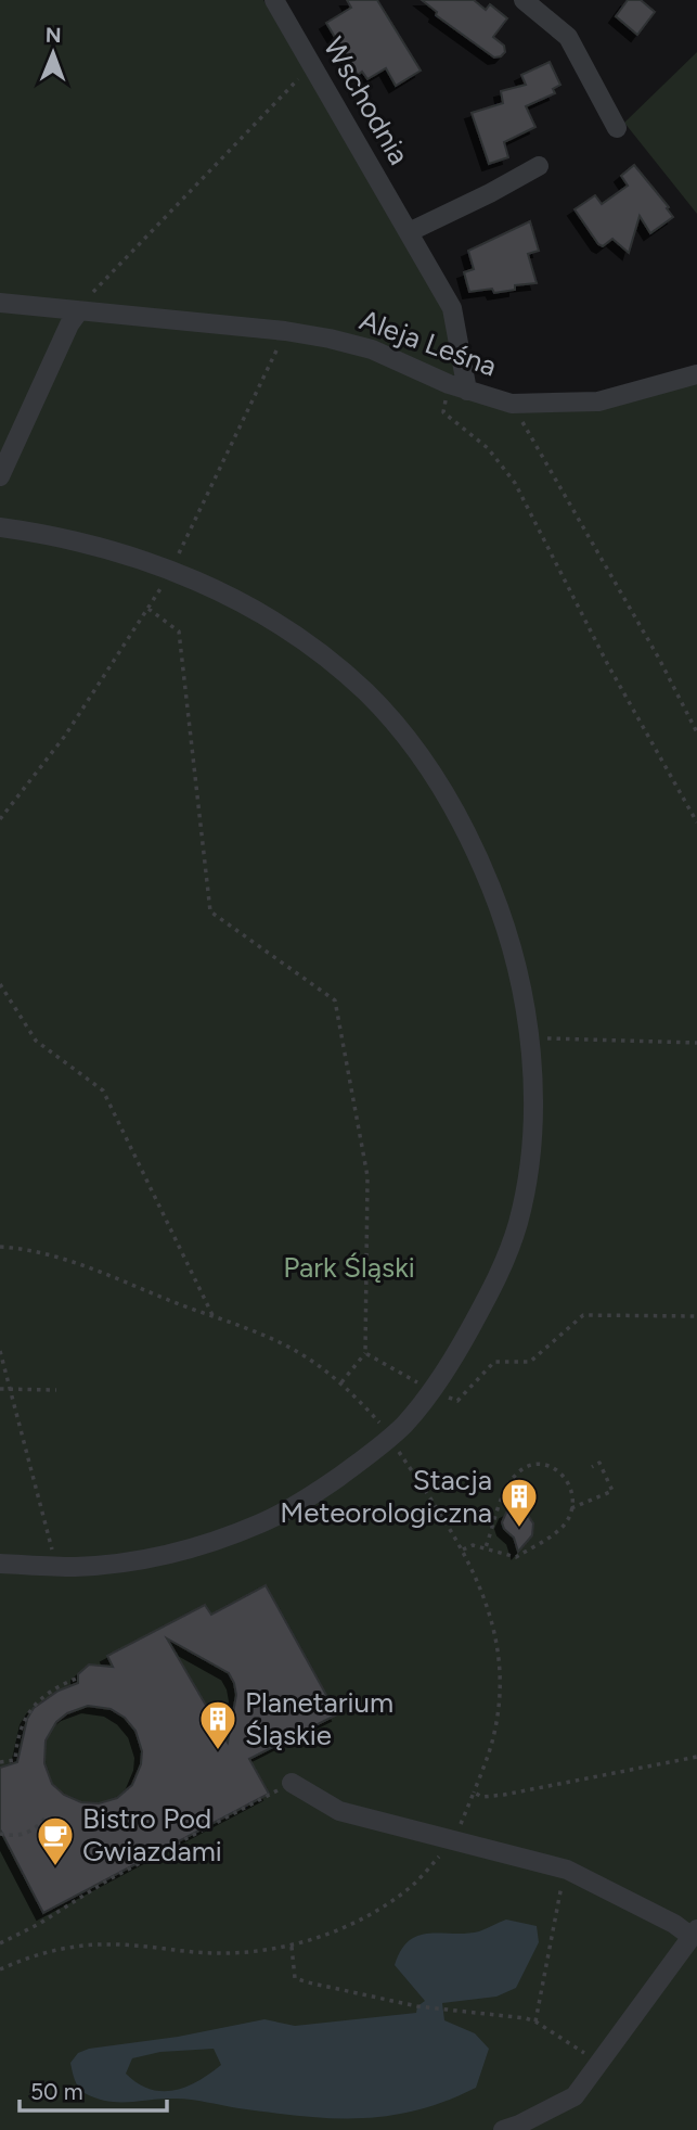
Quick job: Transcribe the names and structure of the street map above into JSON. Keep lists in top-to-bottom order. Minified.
{"streets":{"street":["Wschodnia","Aleja Leśna"]},"crossings":[["Wschodnia","Aleja Leśna"]],"parks":["Park Śląski"],"places":{"building":["Stacja Meteorologiczna","Planetarium Śląskie"],"cafe":["Bistro Pod Gwiazdami"]},"scale_bar":"50 m","north":"top"}
